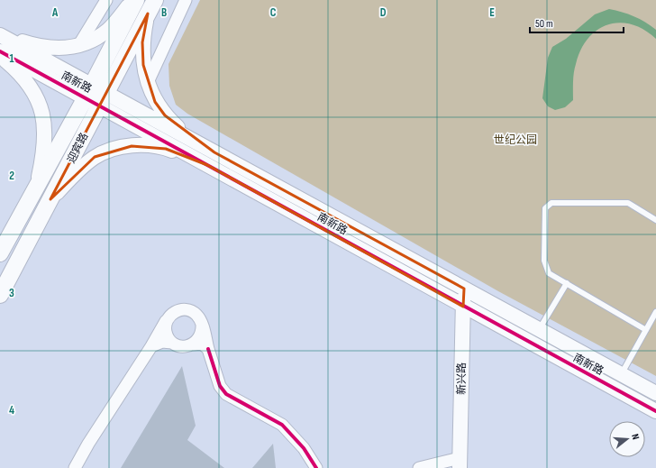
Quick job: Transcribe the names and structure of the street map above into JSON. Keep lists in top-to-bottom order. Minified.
{"streets":{"main road":["迎宾路"],"street":["南新路","新兴路"]},"crossings":[["南新路","迎宾路"],["南新路","新兴路"]],"parks":["世纪公园"],"scale_bar":"50 m","north":"right","grid":{"columns":["A","B","C","D","E"],"rows":["1","2","3","4"]}}
